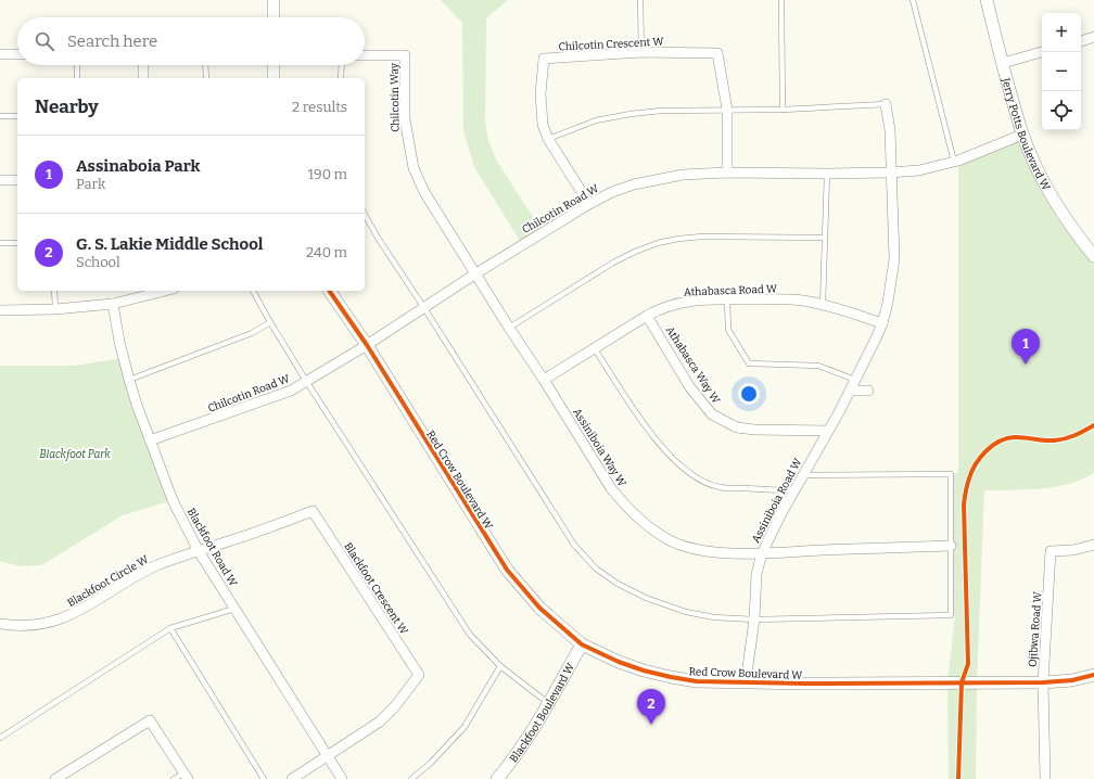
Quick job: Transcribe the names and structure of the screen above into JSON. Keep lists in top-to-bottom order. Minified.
{"streets":{"street":["Chilcotin Crescent W","Chilcotin Way","Jerry Potts Boulevard W","Chilcotin Road W","Athabasca Road W","Athabasca Way W","Assiniboia Way W","Red Crow Boulevard W","Assiniboia Road W","Blackfoot Road W","Blackfoot Circle W","Blackfoot Crescent W","Ojibwa Road W","Blackfoot Boulevard W"]},"crossings":[["Chilcotin Crescent W","Chilcotin Road W"],["Chilcotin Way","Chilcotin Road W"],["Chilcotin Way","Assiniboia Way W"],["Jerry Potts Boulevard W","Chilcotin Road W"],["Chilcotin Road W","Assiniboia Way W"],["Chilcotin Road W","Red Crow Boulevard W"],["Chilcotin Road W","Assiniboia Road W"],["Chilcotin Road W","Blackfoot Road W"],["Athabasca Road W","Athabasca Way W"],["Athabasca Road W","Assiniboia Way W"],["Athabasca Road W","Assiniboia Road W"],["Athabasca Way W","Assiniboia Road W"],["Assiniboia Way W","Assiniboia Road W"],["Red Crow Boulevard W","Assiniboia Road W"],["Red Crow Boulevard W","Ojibwa Road W"],["Red Crow Boulevard W","Blackfoot Boulevard W"],["Blackfoot Road W","Blackfoot Circle W"],["Blackfoot Road W","Blackfoot Crescent W"],["Blackfoot Circle W","Blackfoot Crescent W"]],"parks":["Blackfoot Park"],"page":{"map_buttons":["+","−"],"search":"Search here","heading":["Nearby","2 results"],"list":[{"mark":"1","name":"Assinaboia Park","note":"Park","value":"190 m"},{"mark":"2","name":"G. S. Lakie Middle School","note":"School","value":"240 m"}],"pins":["1","2"]}}
